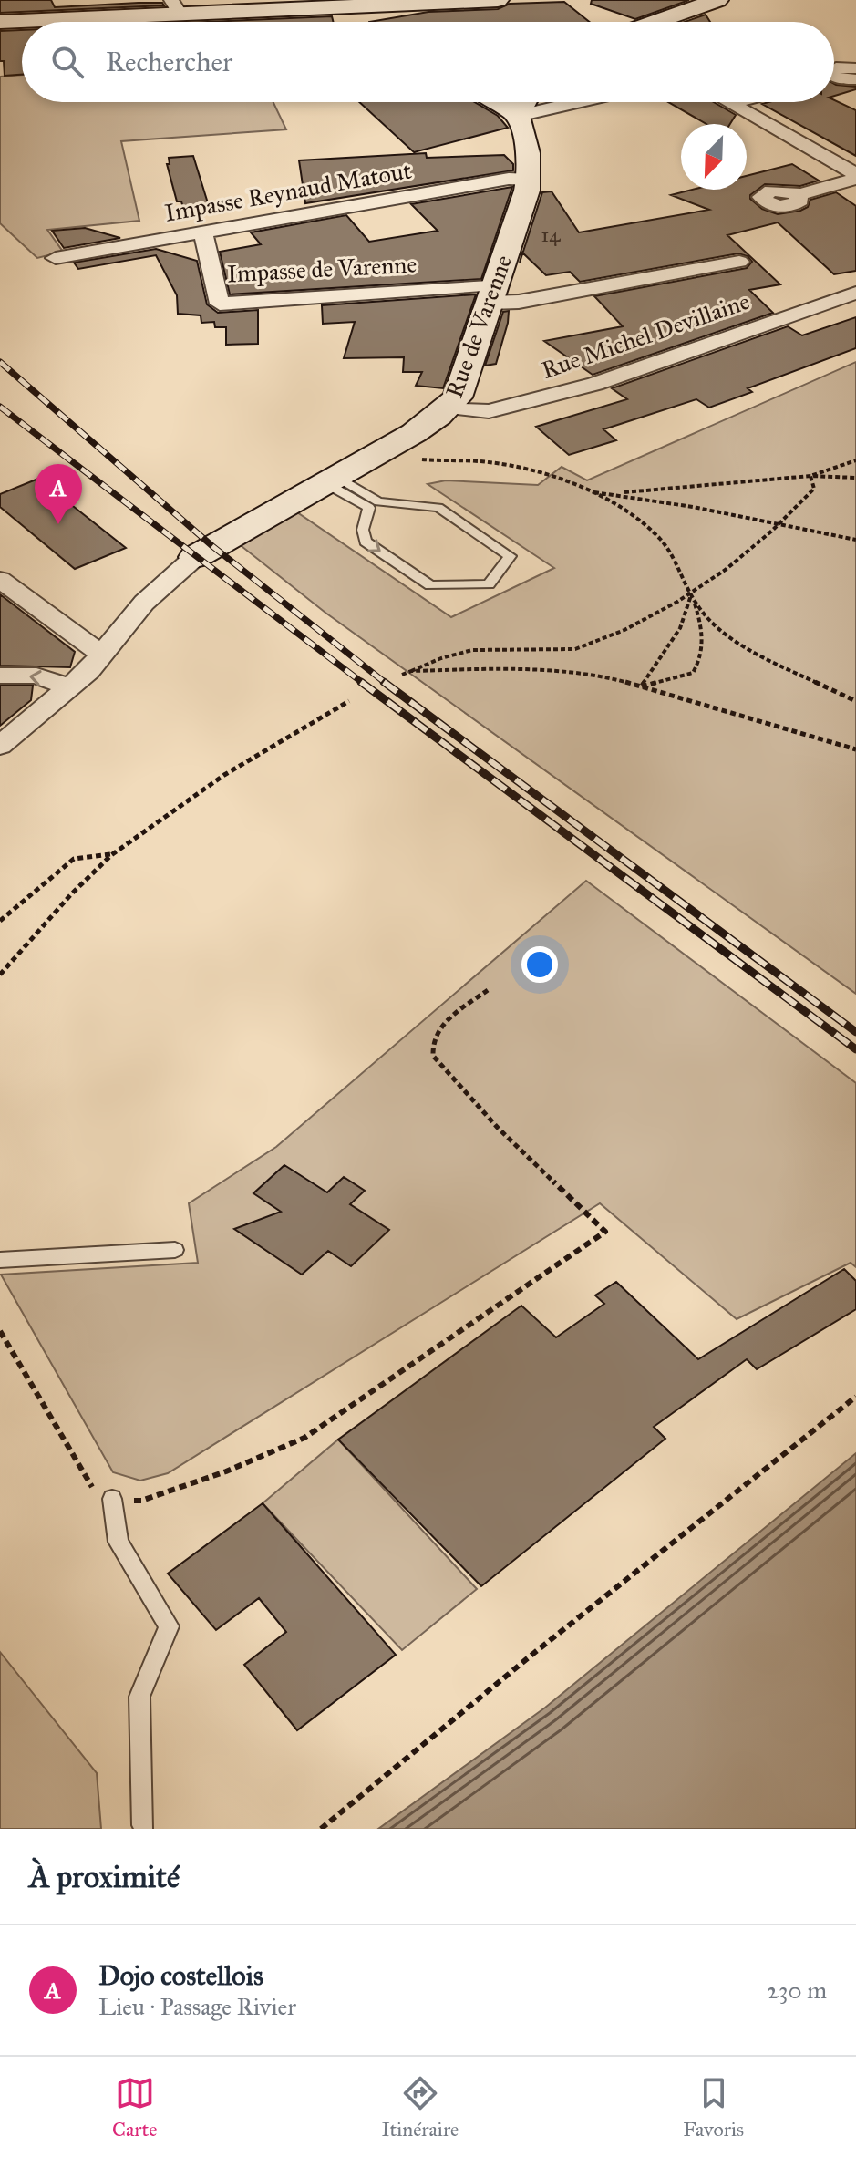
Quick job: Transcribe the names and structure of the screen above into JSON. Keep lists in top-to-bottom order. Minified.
{"streets":{"street":["Impasse Reynaud Matout","Impasse de Varenne","Rue de Varenne","Rue Michel Devillaine"]},"crossings":[["Impasse Reynaud Matout","Impasse de Varenne"],["Impasse Reynaud Matout","Rue de Varenne"],["Impasse de Varenne","Rue de Varenne"],["Rue de Varenne","Rue Michel Devillaine"]],"house_numbers":["14"],"north":"bottom left","page":{"search":"Rechercher","pins":"A","heading":"À proximité","list":[{"mark":"A","name":"Dojo costellois","note":"Lieu · Passage Rivier","value":"230 m"}],"nav":["Carte","Itinéraire","Favoris"]}}
